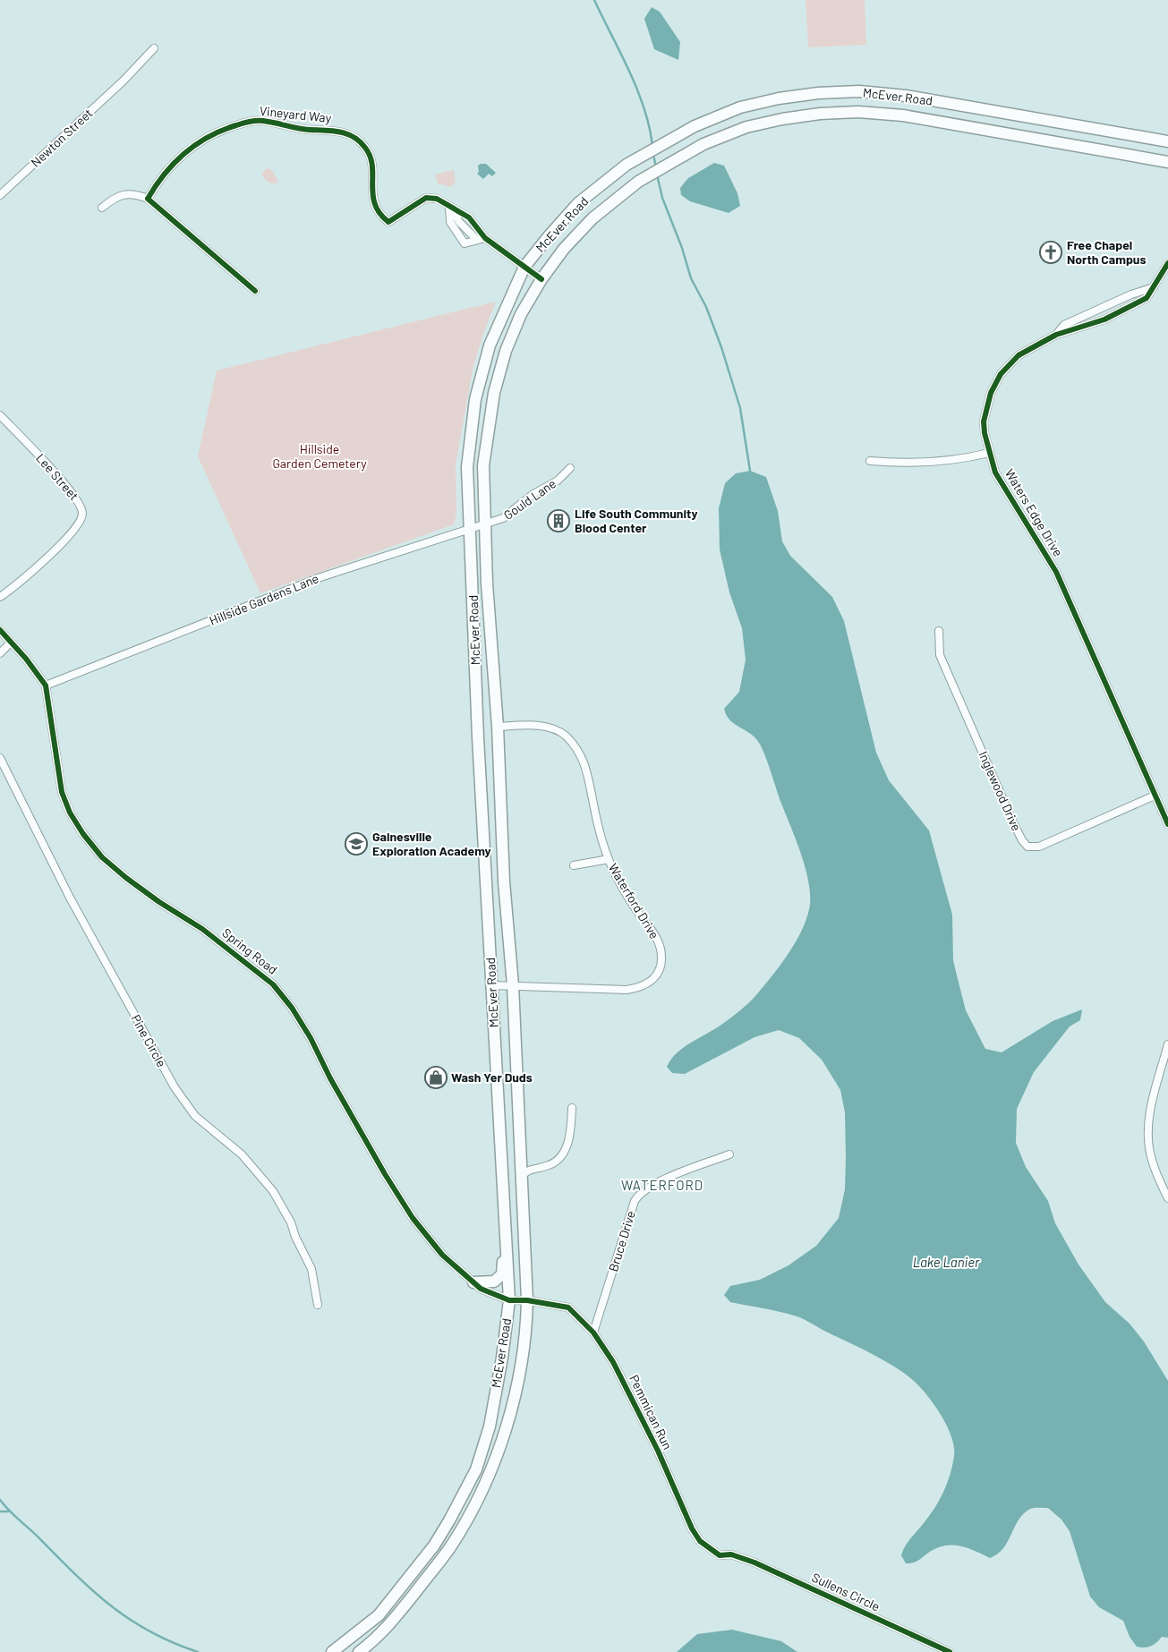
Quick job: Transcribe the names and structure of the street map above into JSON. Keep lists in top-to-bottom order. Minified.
{"streets":{"main road":["McEver Road"],"street":["Vineyard Way","Newton Street","Lee Street","Gould Lane","Waters Edge Drive","Hillside Gardens Lane","Inglewood Drive","Waterford Drive","Spring Road","Pine Circle","Bruce Drive","Pemmican Run","Sullens Circle"]},"crossings":[["McEver Road","Gould Lane"],["McEver Road","Hillside Gardens Lane"],["McEver Road","Waterford Drive"],["McEver Road","Spring Road"],["McEver Road","Pemmican Run"],["Gould Lane","Hillside Gardens Lane"],["Waters Edge Drive","Inglewood Drive"],["Hillside Gardens Lane","Spring Road"],["Spring Road","Pemmican Run"],["Bruce Drive","Pemmican Run"],["Pemmican Run","Sullens Circle"]],"districts":["WATERFORD"],"water":["Lake Lanier"],"parks":["Hillside Garden Cemetery"],"places":{"church":["Free Chapel North Campus"],"building":["Life South Community Blood Center"],"school or university":["Gainesville Exploration Academy"],"shop":["Wash Yer Duds"]}}
